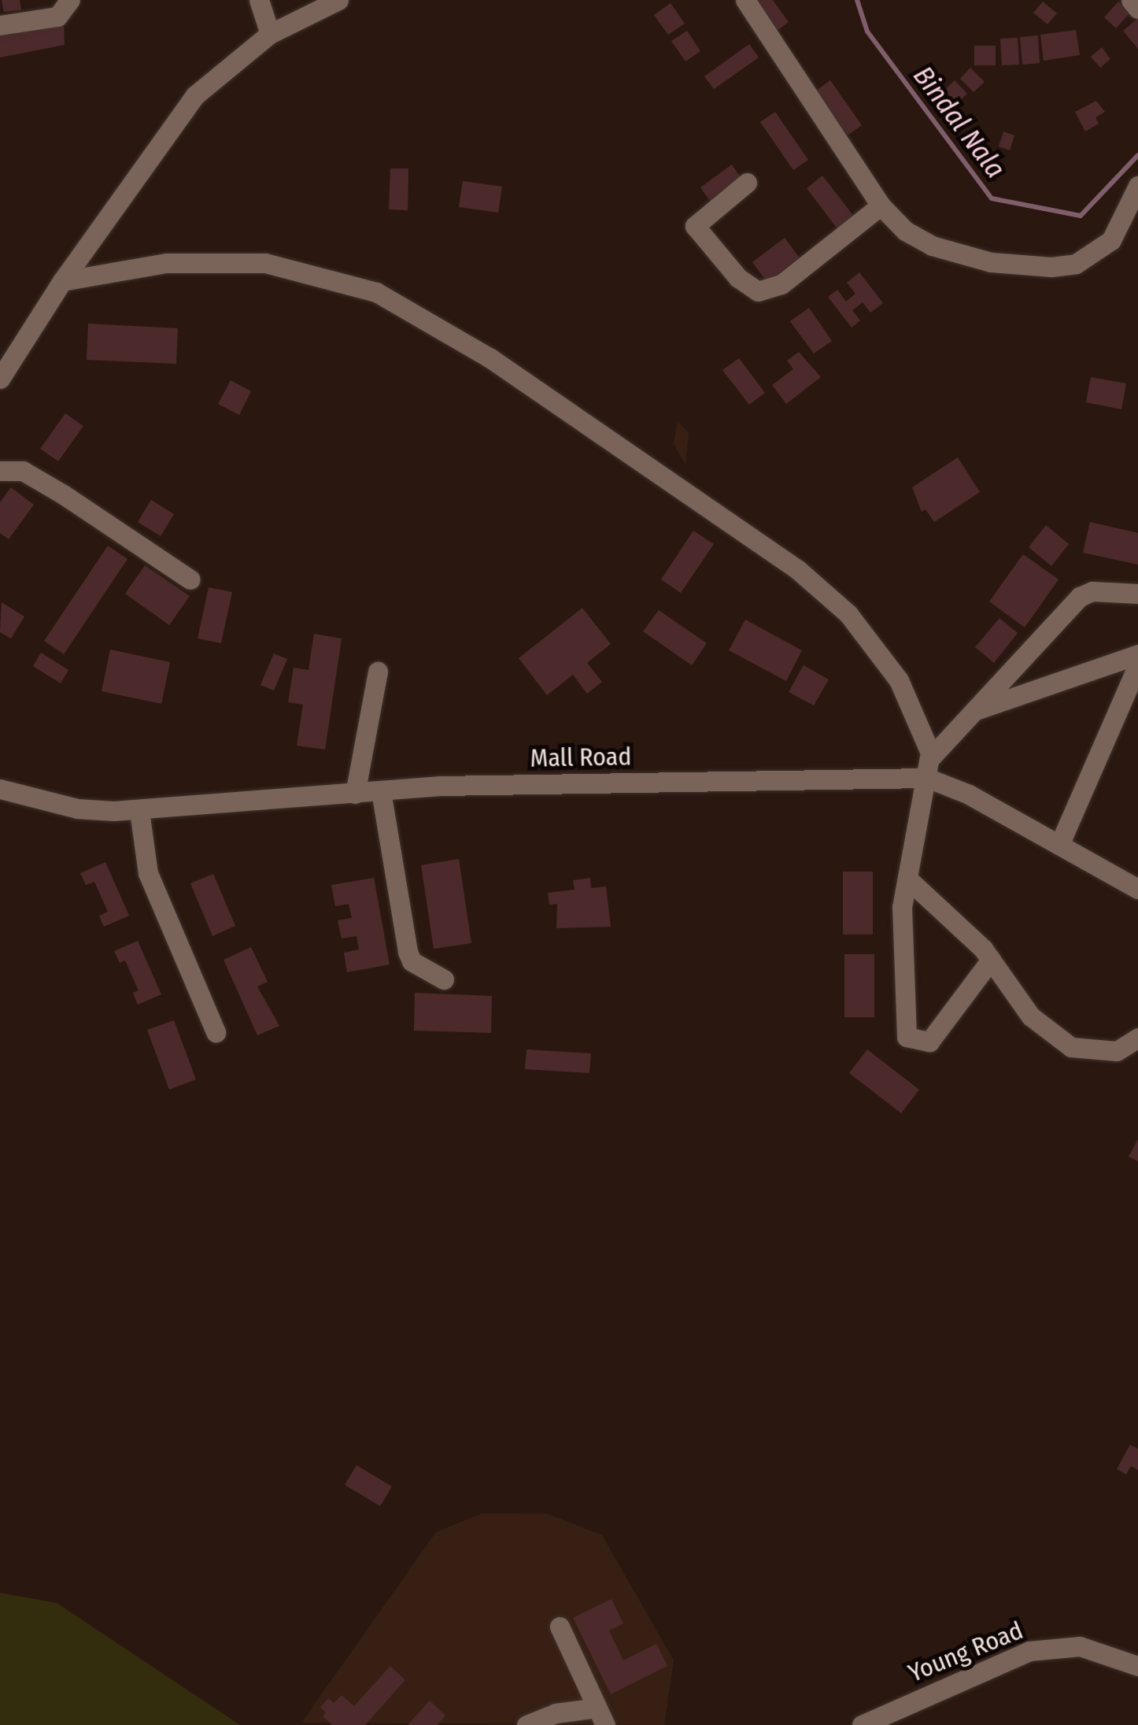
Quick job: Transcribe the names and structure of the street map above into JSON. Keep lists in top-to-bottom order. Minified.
{"streets":{"street":["Mall Road","Young Road"]},"water":["Bindal Nala"]}
